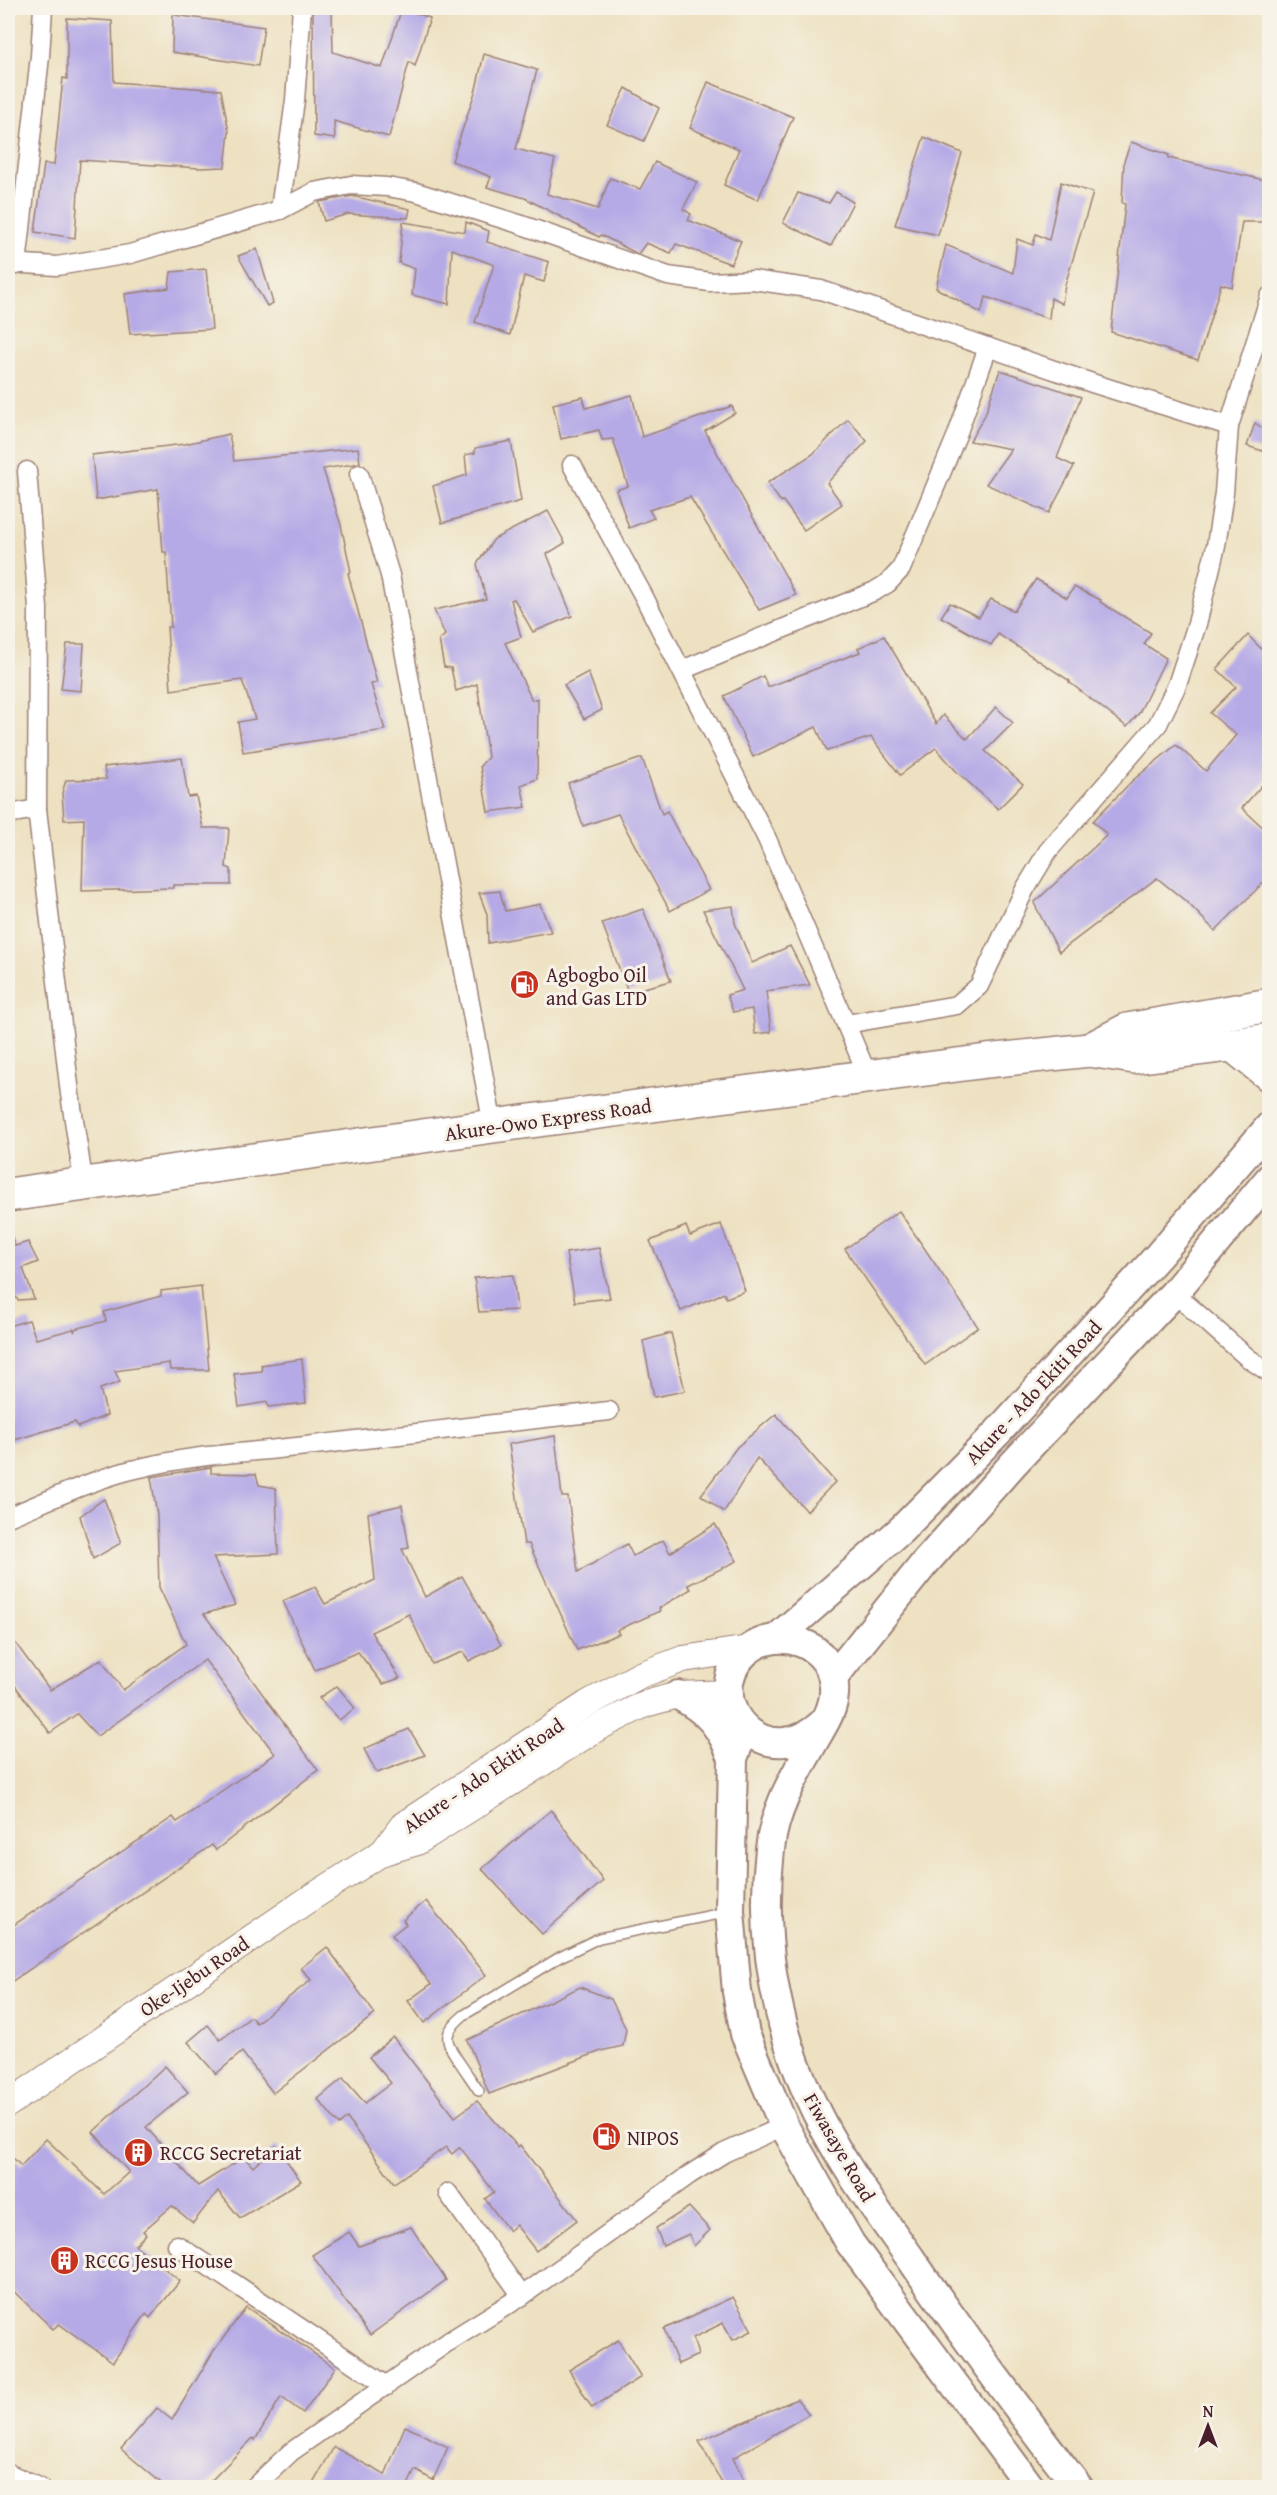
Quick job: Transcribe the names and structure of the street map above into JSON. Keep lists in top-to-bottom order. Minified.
{"streets":{"highway":["Akure-Owo Express Road"],"main road":["Akure - Ado Ekiti Road","Oke-Ijebu Road","Fiwasaye Road"]},"crossings":[["Akure - Ado Ekiti Road","Oke-Ijebu Road"],["Akure - Ado Ekiti Road","Fiwasaye Road"]],"places":{"fuel station":["Agbogbo Oil and Gas LTD","NIPOS"],"building":["RCCG Secretariat","RCCG Jesus House"]},"north":"top"}
